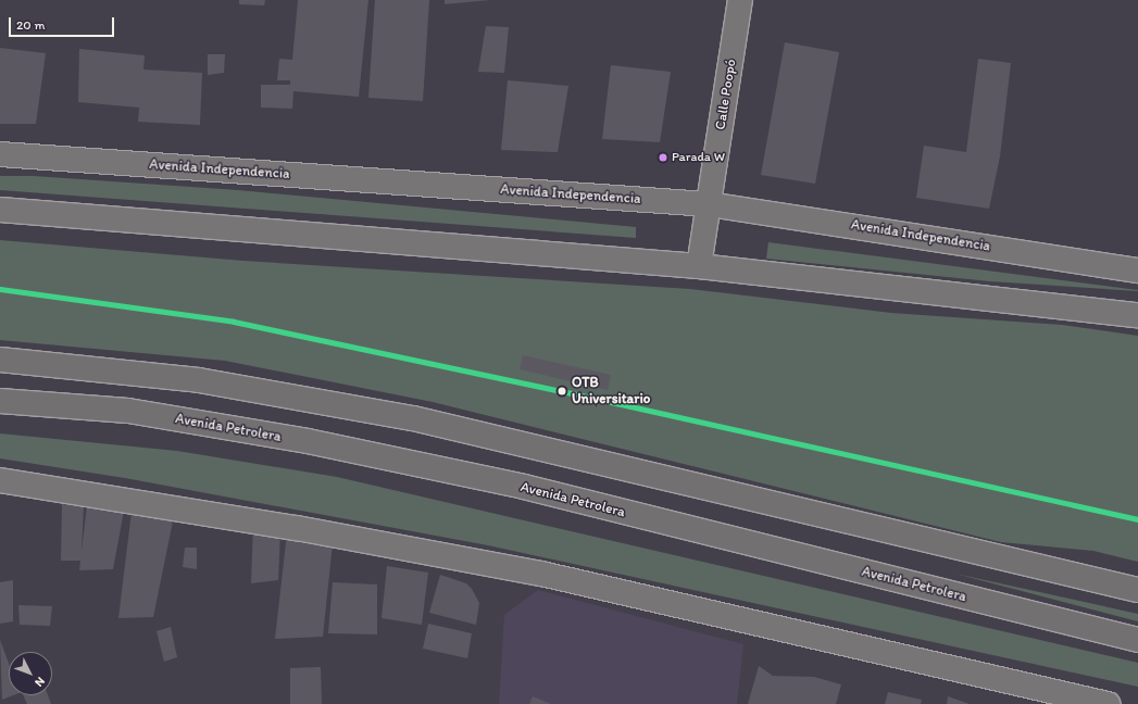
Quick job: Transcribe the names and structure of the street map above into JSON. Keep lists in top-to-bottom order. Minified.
{"streets":{"highway":["Avenida Petrolera"],"main road":["Calle Poopó","Avenida Independencia"]},"crossings":[["Calle Poopó","Avenida Independencia"]],"places":["Parada W","OTB Universitario"],"scale_bar":"20 m","north":"bottom right"}
